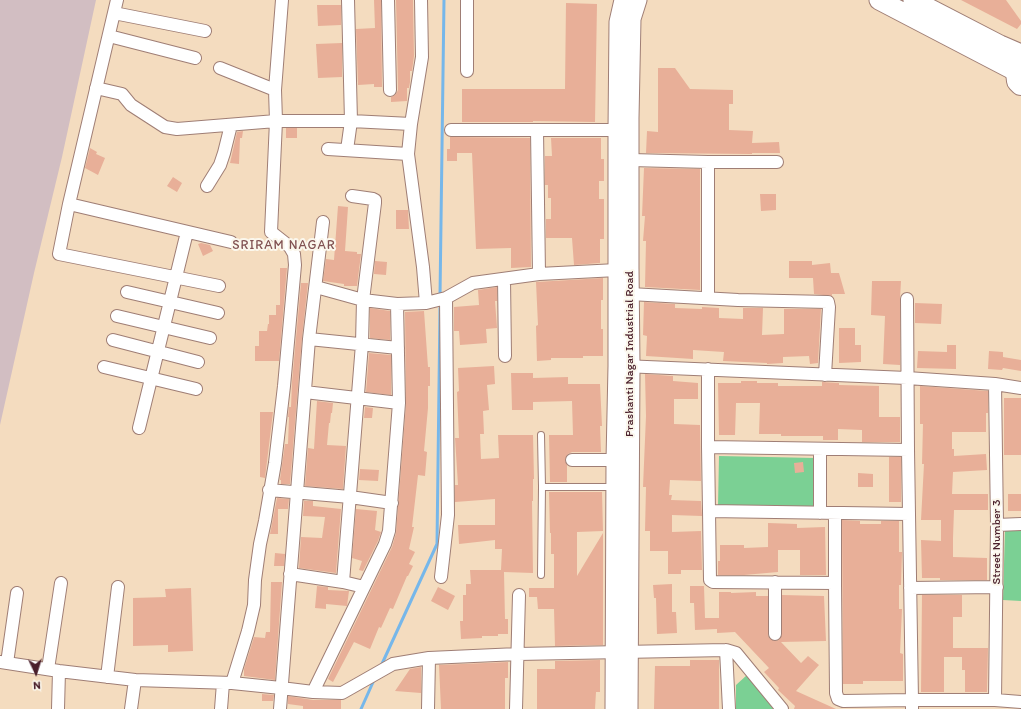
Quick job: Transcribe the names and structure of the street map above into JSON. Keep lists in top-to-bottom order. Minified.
{"streets":{"street":["Prashanti Nagar Industrial Road","Street Number 3"]},"districts":["SRIRAM NAGAR"],"north":"bottom"}
